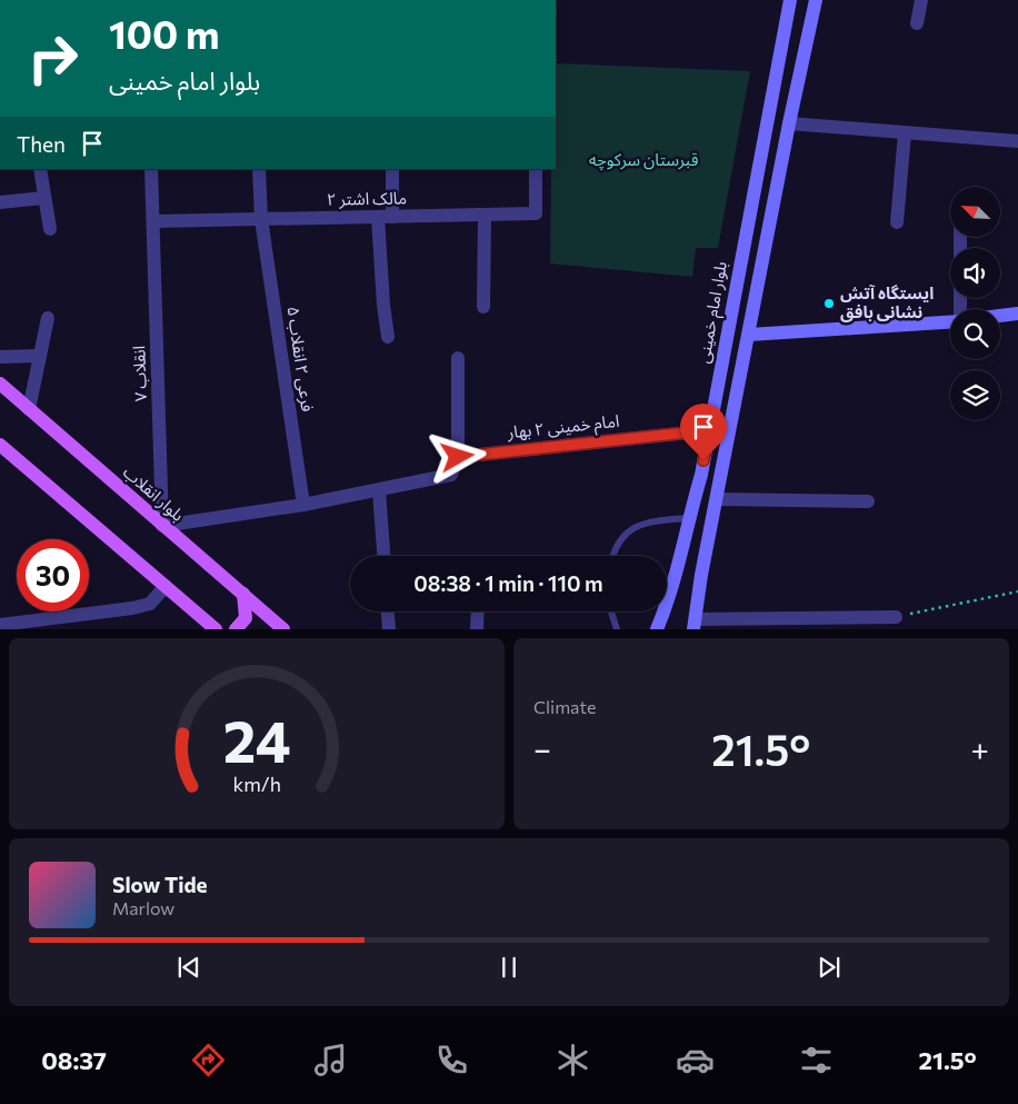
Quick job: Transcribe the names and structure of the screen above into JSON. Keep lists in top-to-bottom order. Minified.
{"streets":{"main road":["بلوار امام خمینی","بلوار انقلاب"],"street":["مالک اشتر ۲","فرعی ۲ انقلاب ۵","انقلاب ۷","امام خمینی ۲ بهار"]},"crossings":[["مالک اشتر ۲","فرعی ۲ انقلاب ۵"],["مالک اشتر ۲","انقلاب ۷"],["بلوار امام خمینی","امام خمینی ۲ بهار"],["انقلاب ۷","بلوار انقلاب"]],"parks":["قبرستان سرکوچه"],"places":["ایستگاه آتش نشانی بافق"],"north":"top left","page":{"turn":["100 m","بلوار امام خمینی"],"then":"Then","limit":"30","trip":"08:38 · 1 min · 110 m","tile":"Climate","heat":["−","21.5°","+"],"song":["Slow Tide","Marlow"],"tabs":["08:37","21.5°"],"gauge":["24","km/h"]}}
